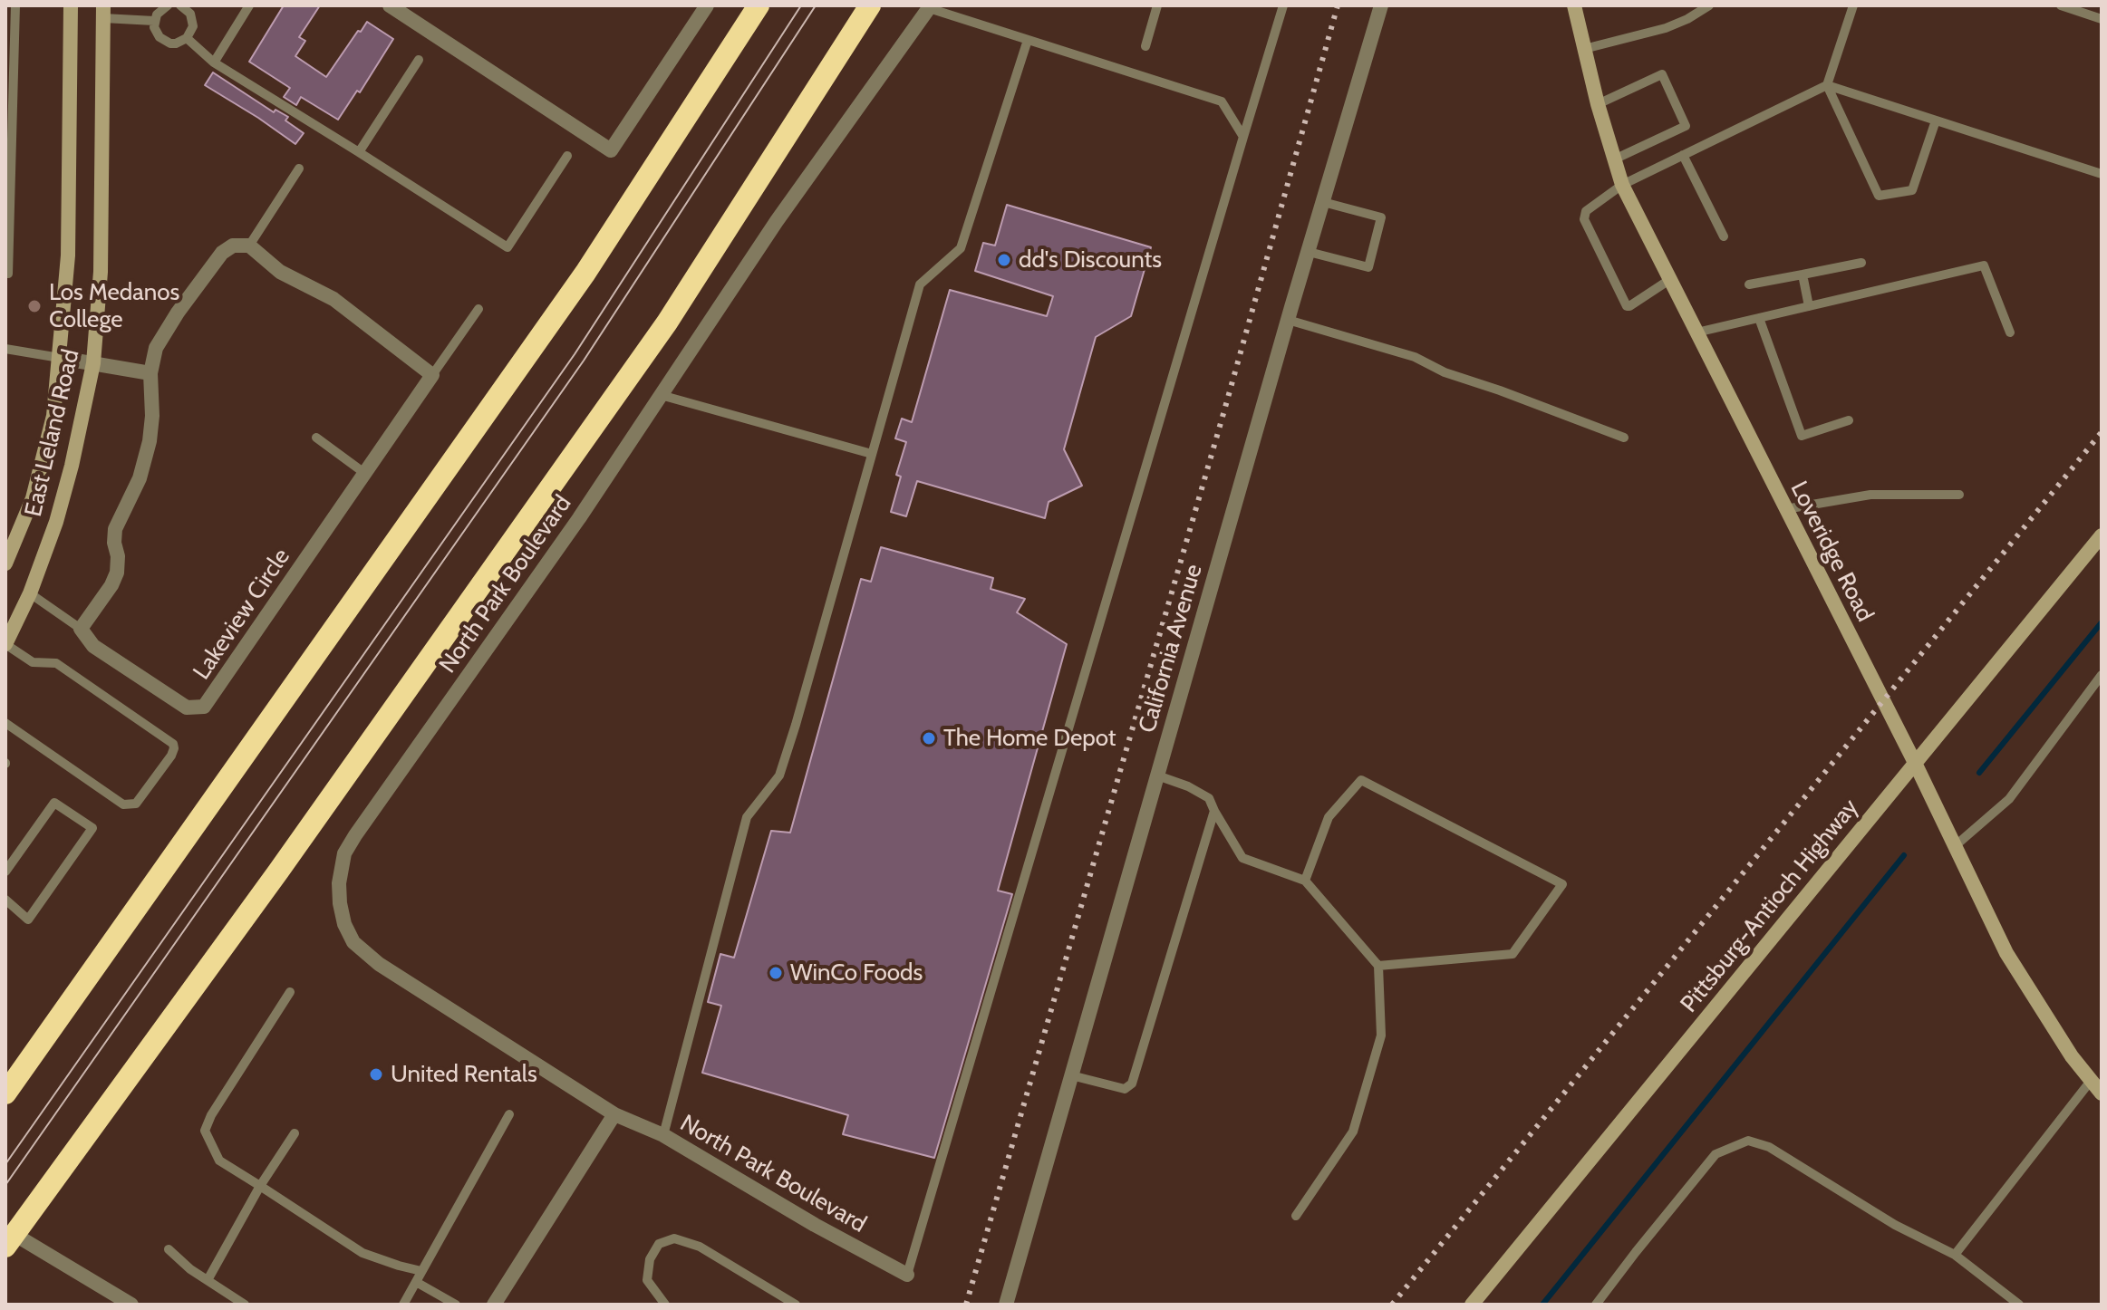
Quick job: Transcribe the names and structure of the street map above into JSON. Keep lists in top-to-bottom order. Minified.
{"streets":{"main road":["East Leland Road","Loveridge Road","Pittsburg-Antioch Highway"],"street":["North Park Boulevard","Lakeview Circle","California Avenue"]},"crossings":[["Loveridge Road","Pittsburg-Antioch Highway"]],"places":["dd's Discounts","Los Medanos College","The Home Depot","WinCo Foods","United Rentals"]}
